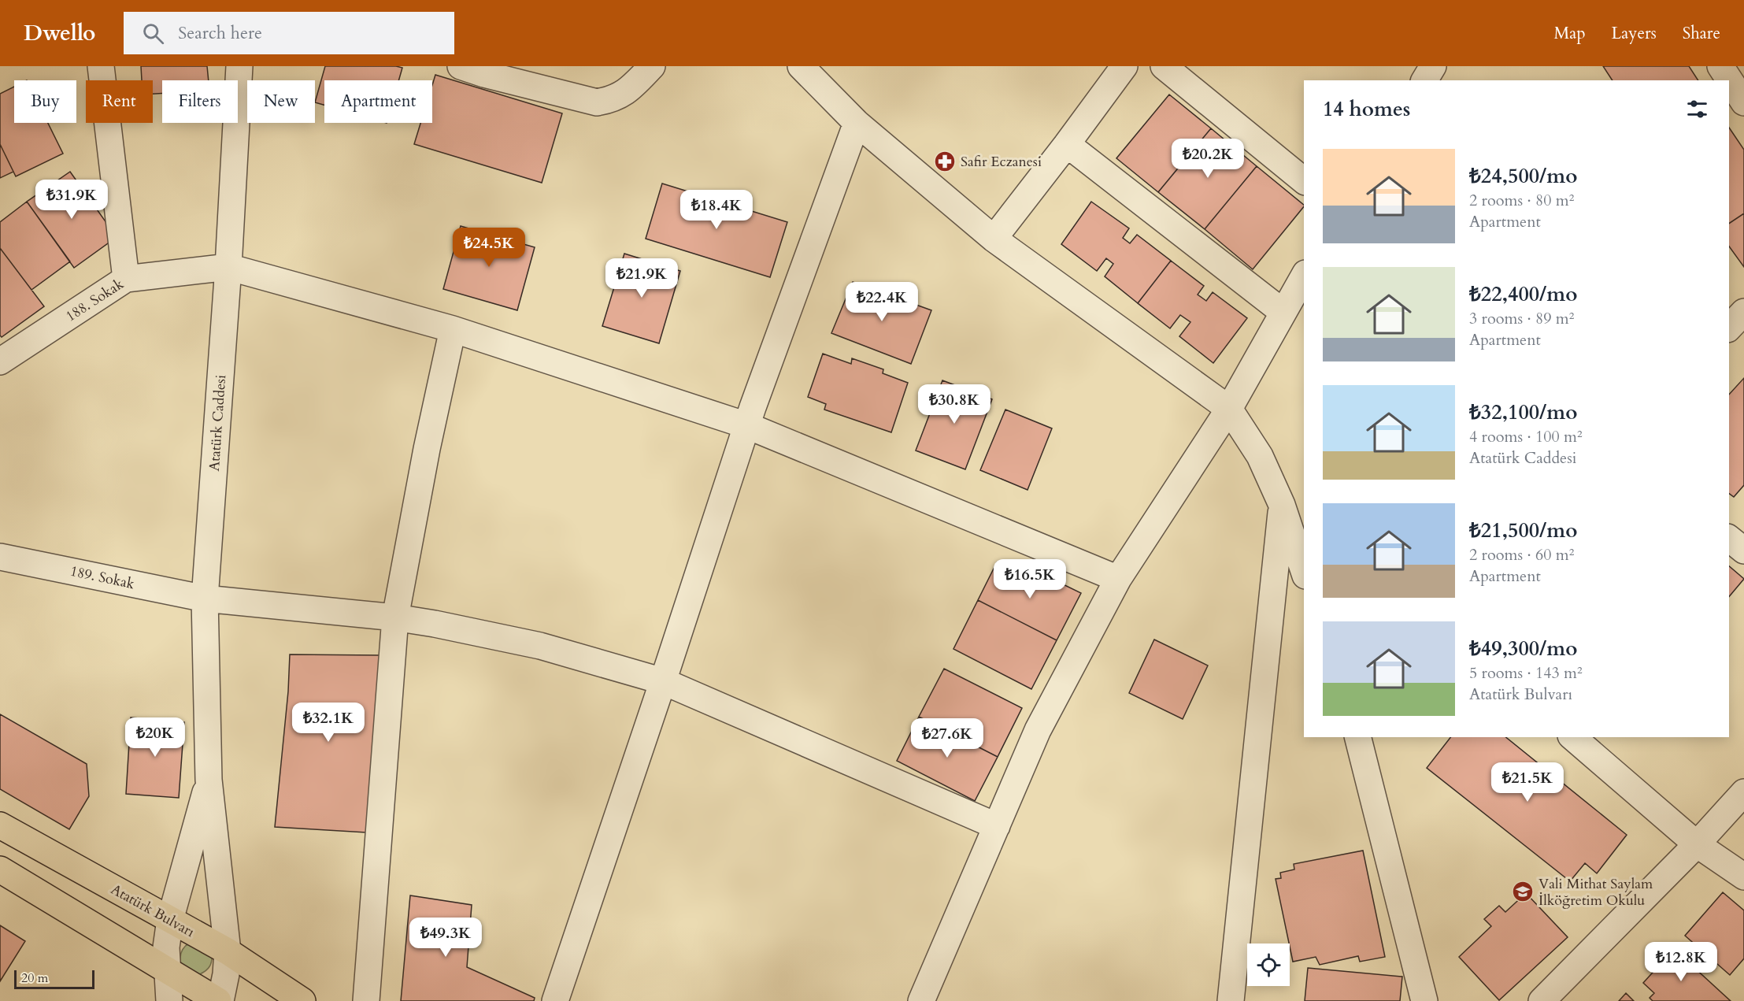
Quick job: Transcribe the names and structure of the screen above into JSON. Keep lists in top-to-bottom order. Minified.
{"streets":{"main road":["Atatürk Bulvarı"],"street":["188. Sokak","Atatürk Caddesi","189. Sokak"]},"crossings":[["188. Sokak","Atatürk Caddesi"],["Atatürk Caddesi","189. Sokak"]],"places":{"pharmacy":["Safir Eczanesi"],"school or university":["Vali Mithat Saylam İlköğretim Okulu"]},"scale_bar":"20 m","page":{"header":"Dwello","search":"Search here","nav":["Map","Layers","Share"],"chip":["Buy","Rent","Filters","New","Apartment"],"heading":"14 homes","list":[{"name":"₺24,500/mo","note":"2 rooms · 80 m² · Apartment"},{"name":"₺22,400/mo","note":"3 rooms · 89 m² · Apartment"},{"name":"₺32,100/mo","note":"4 rooms · 100 m² · Atatürk Caddesi"},{"name":"₺21,500/mo","note":"2 rooms · 60 m² · Apartment"},{"name":"₺49,300/mo","note":"5 rooms · 143 m² · Atatürk Bulvarı"}],"price":["₺20.2K","₺31.9K","₺18.4K","₺24.5K","₺21.9K","₺22.4K","₺30.8K","₺16.5K","₺32.1K","₺20K","₺27.6K","₺21.5K","₺49.3K","₺12.8K"],"scale":"20 m"}}
